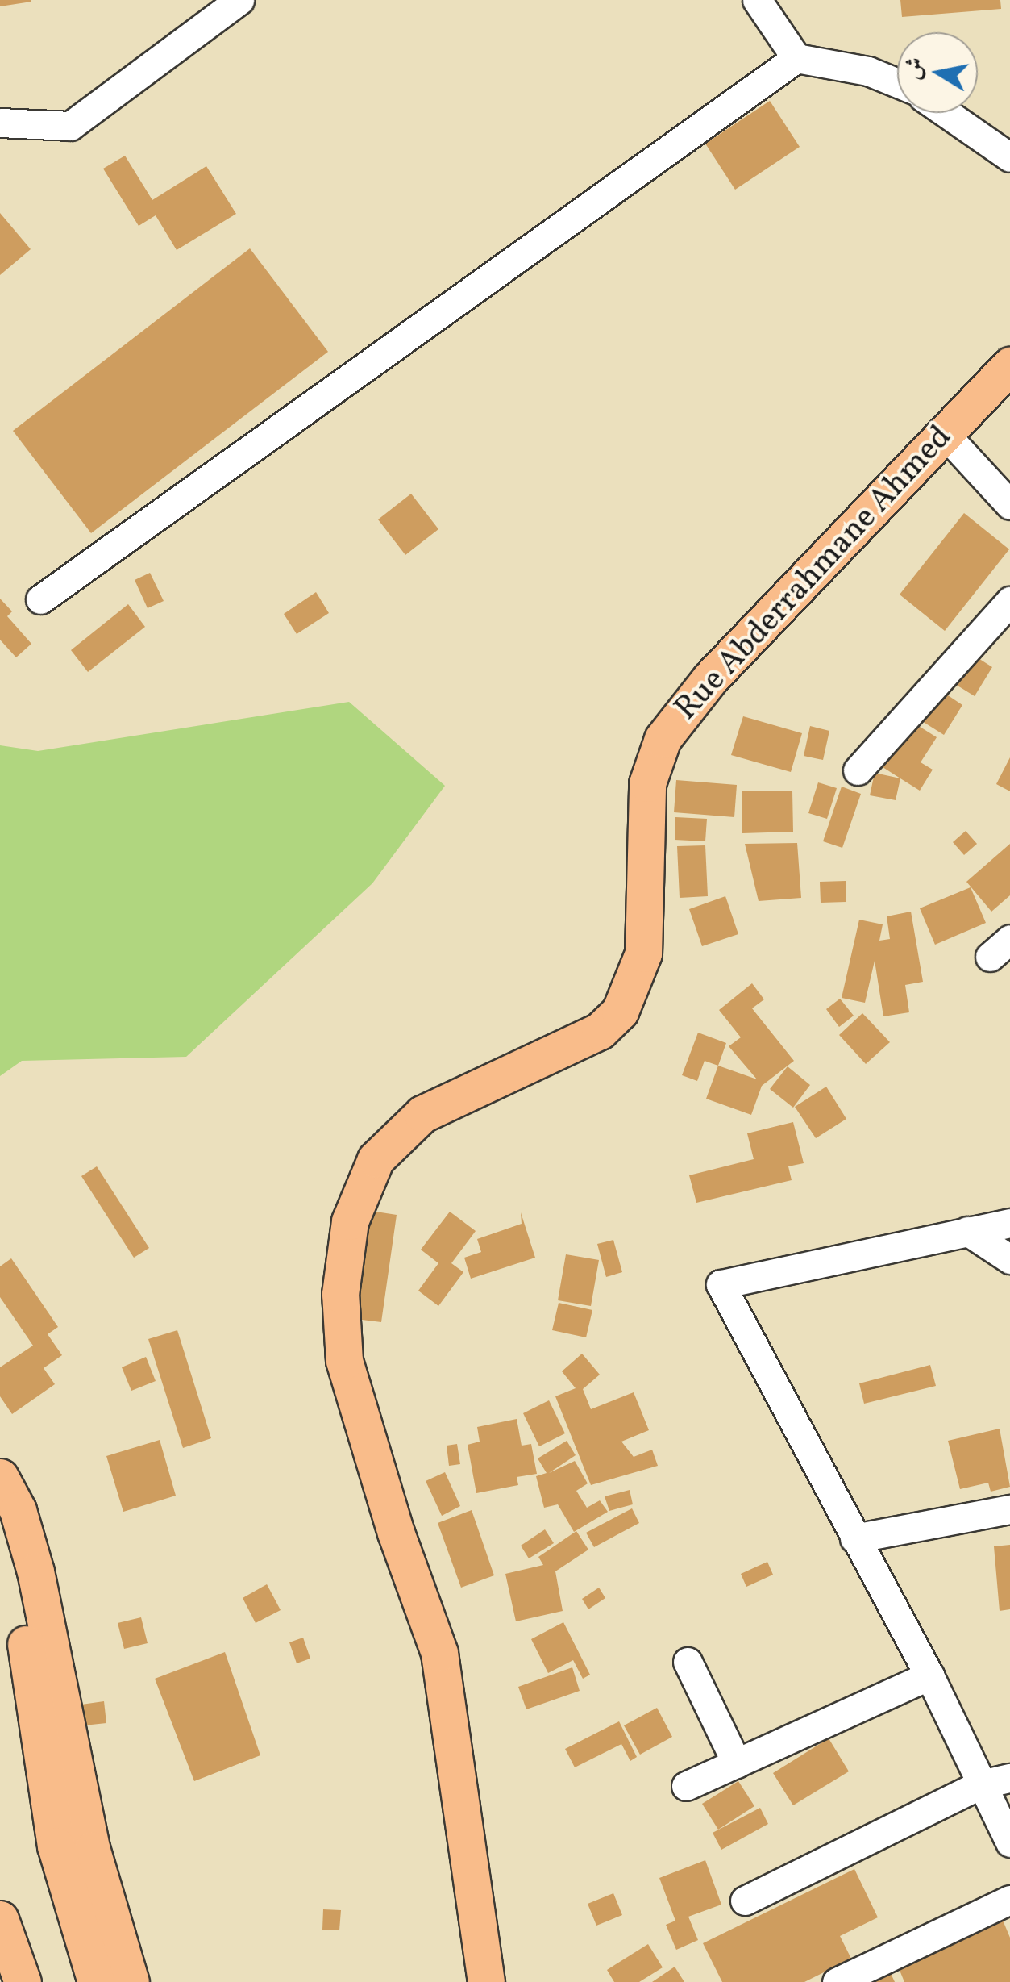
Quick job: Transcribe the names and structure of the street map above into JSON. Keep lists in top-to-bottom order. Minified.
{"streets":{"main road":["Rue Abderrahmane Ahmed"]},"north":"left"}
